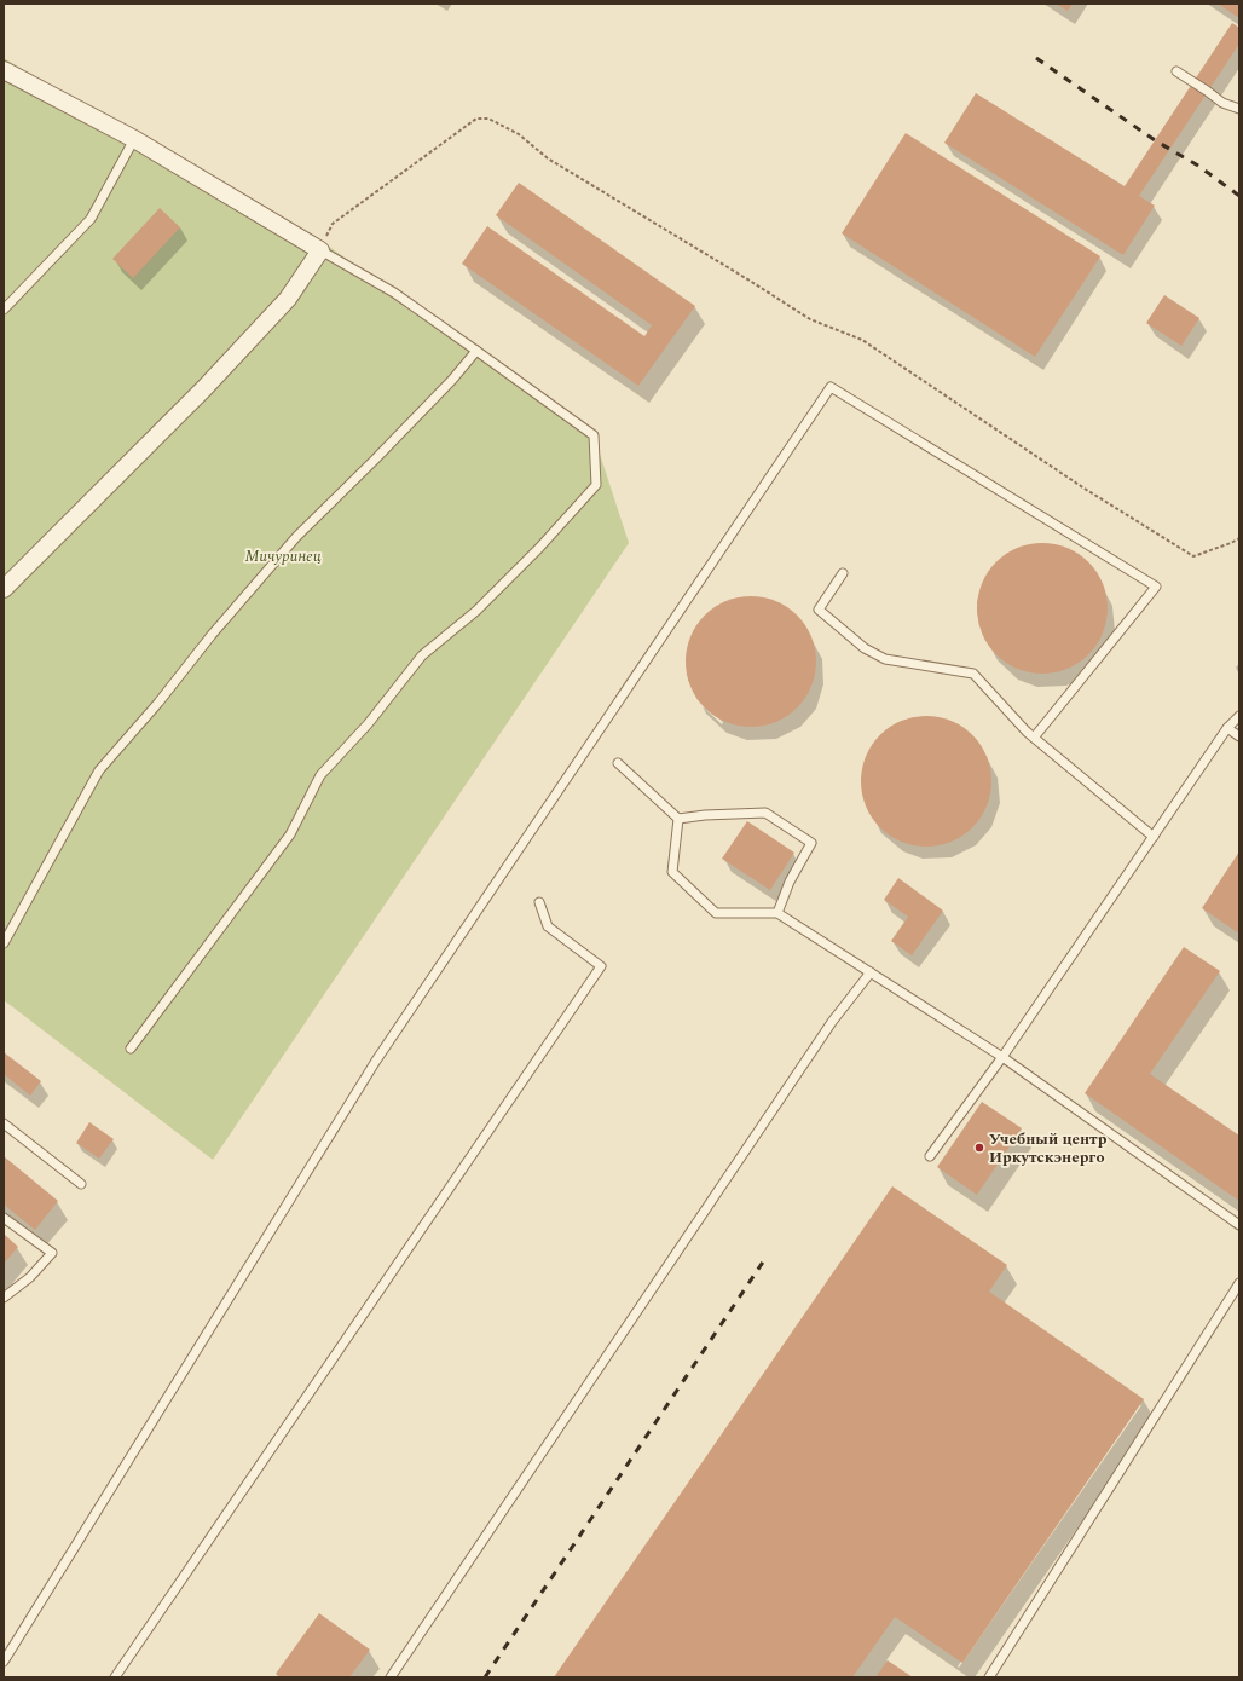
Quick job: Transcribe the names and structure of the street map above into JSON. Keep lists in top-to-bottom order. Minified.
{"parks":["Мичуринец"],"places":["Учебный центр Иркутскэнерго"]}
